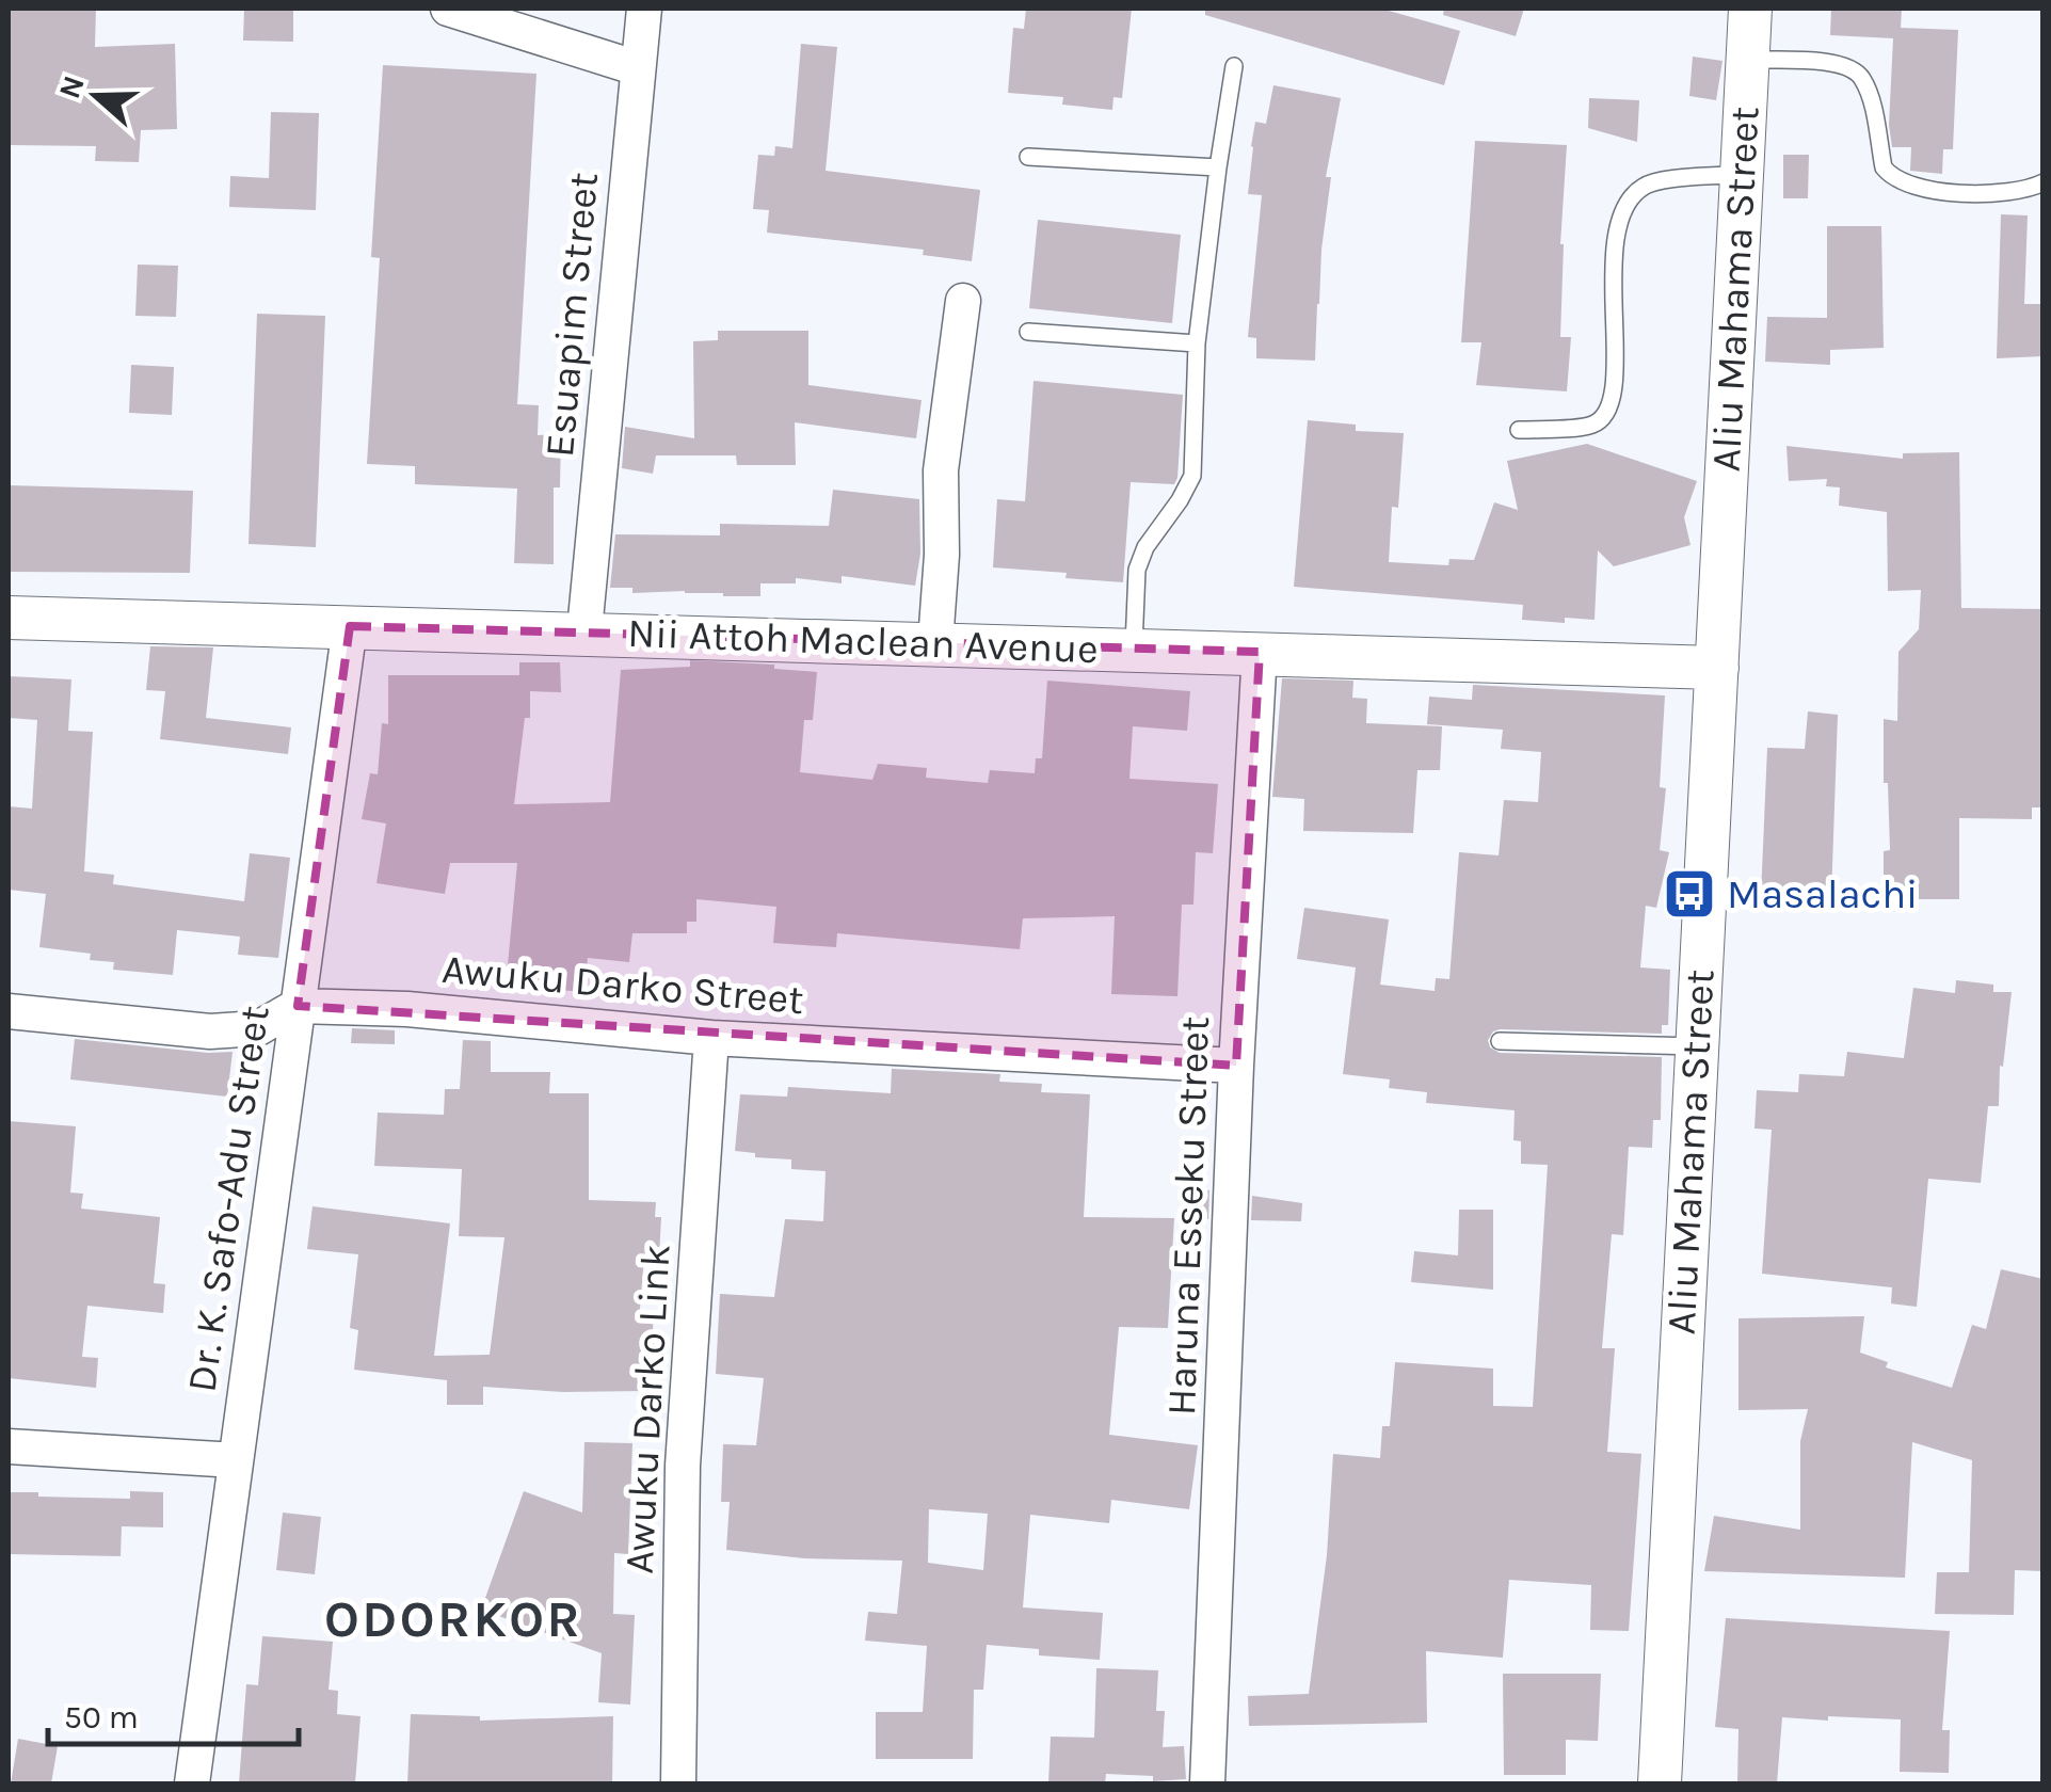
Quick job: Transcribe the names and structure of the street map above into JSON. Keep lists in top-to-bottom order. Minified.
{"streets":{"street":["Aliu Mahama Street","Esuapim Street","Nii Attoh Maclean Avenue","Awuku Darko Street","Dr. K. Safo-Adu Street","Haruna Esseku Street","Awuku Darko Link"]},"crossings":[["Aliu Mahama Street","Nii Attoh Maclean Avenue"],["Esuapim Street","Nii Attoh Maclean Avenue"],["Nii Attoh Maclean Avenue","Dr. K. Safo-Adu Street"],["Nii Attoh Maclean Avenue","Haruna Esseku Street"],["Awuku Darko Street","Dr. K. Safo-Adu Street"],["Awuku Darko Street","Haruna Esseku Street"],["Awuku Darko Street","Awuku Darko Link"]],"districts":["ODORKOR"],"places":{"bus stop":["Masalachi"]},"scale_bar":"50 m","north":"left"}
